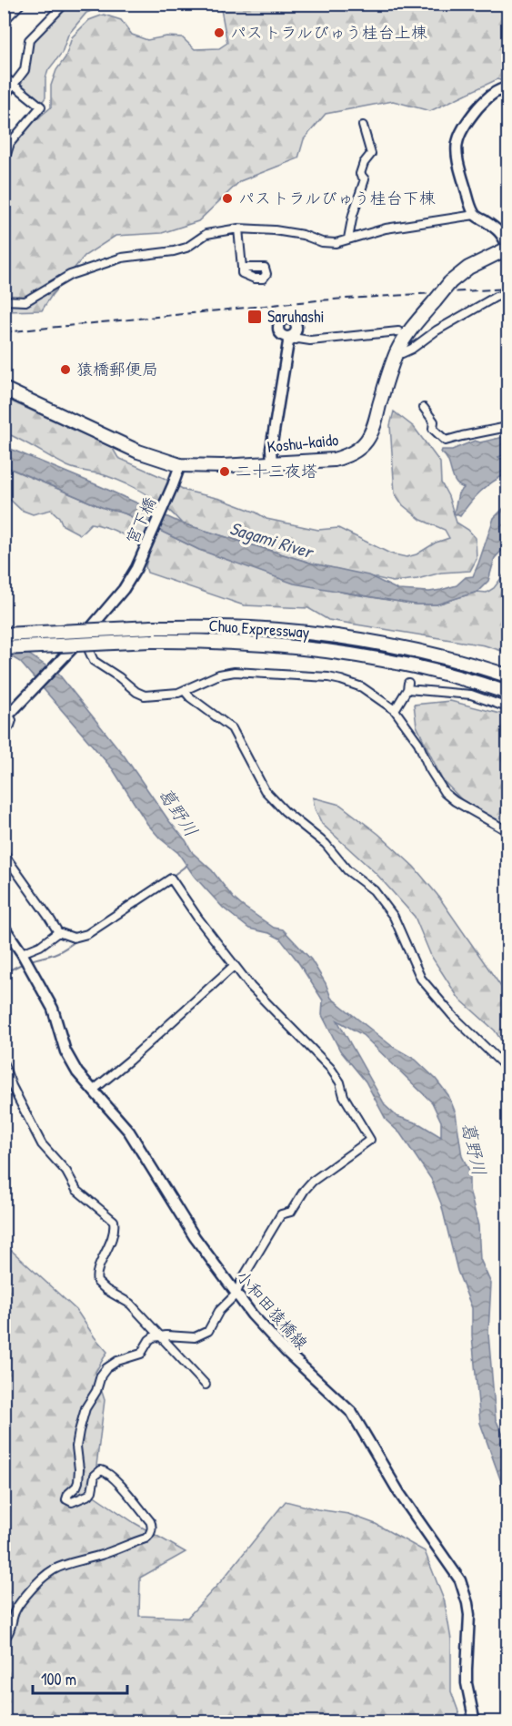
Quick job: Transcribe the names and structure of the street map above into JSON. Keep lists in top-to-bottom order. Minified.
{"streets":{"highway":["Koshu-kaido","Chuo Expressway"],"main road":["宮下橋","小和田猿橋線"]},"crossings":[["Koshu-kaido","宮下橋"]],"water":["Sagami River","葛野川"],"places":{"other":["パストラルびゅう桂台上棟","パストラルびゅう桂台下棟","猿橋郵便局","二十三夜塔"],"transit":["Saruhashi"]},"scale_bar":"100 m"}
